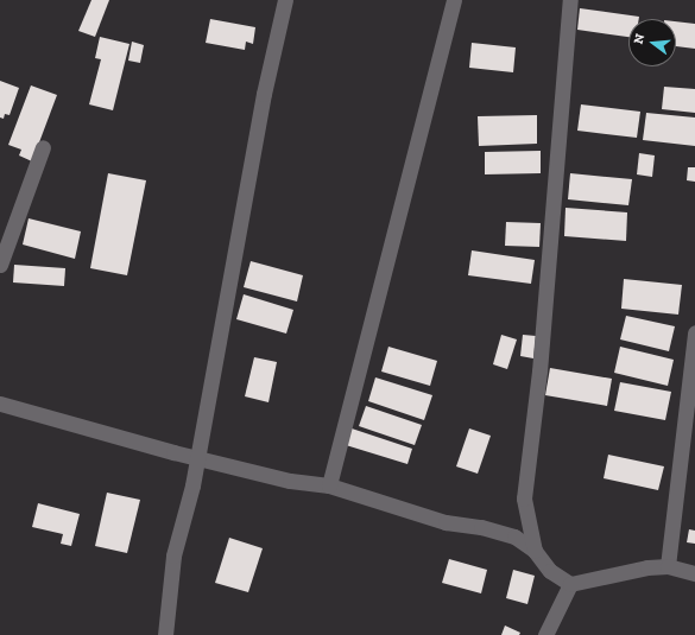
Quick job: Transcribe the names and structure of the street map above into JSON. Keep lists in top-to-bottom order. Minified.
{"north":"left"}
